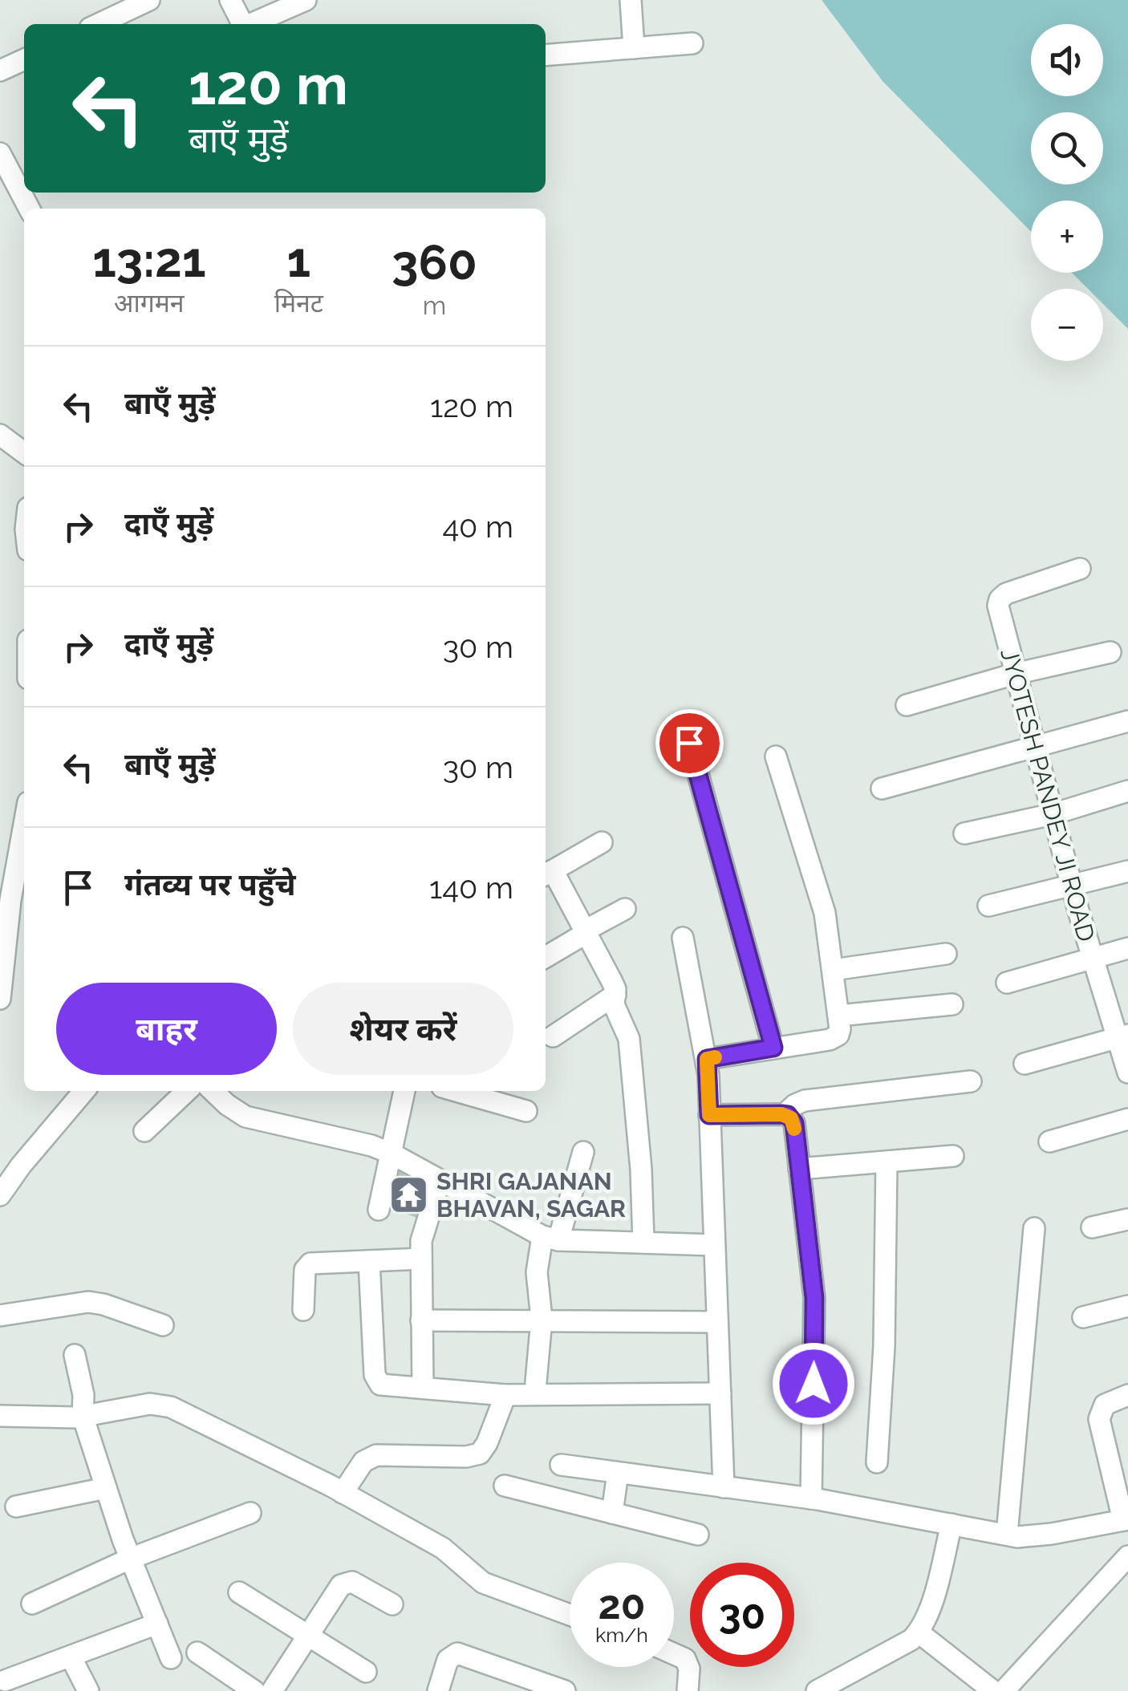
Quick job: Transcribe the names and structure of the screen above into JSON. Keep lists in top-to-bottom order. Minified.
{"streets":{"street":["JYOTESH PANDEY JI ROAD"]},"places":{"temple":["SHRI GAJANAN BHAVAN, SAGAR"]},"page":{"map_buttons":["+","−"],"turn":["120 m","बाएँ मुड़ें"],"eta":["13:21","आगमन","1","मिनट","360","m"],"list":[{"name":"बाएँ मुड़ें","value":"120 m"},{"name":"दाएँ मुड़ें","value":"40 m"},{"name":"दाएँ मुड़ें","value":"30 m"},{"name":"बाएँ मुड़ें","value":"30 m"},{"name":"गंतव्य पर पहुँचे","value":"140 m"}],"buttons":["बाहर","शेयर करें"],"speed":"20 km/h","limit":"30"}}
